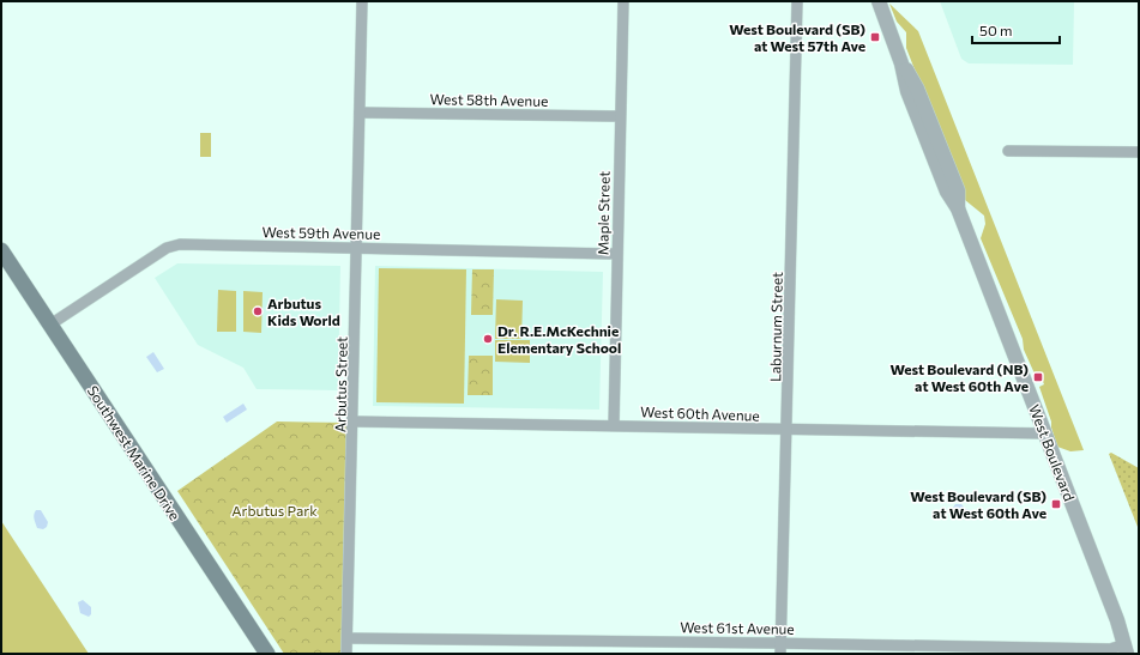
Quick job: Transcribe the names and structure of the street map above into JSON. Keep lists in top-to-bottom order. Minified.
{"streets":{"main road":["Southwest Marine Drive"],"street":["West 58th Avenue","Maple Street","West 59th Avenue","Laburnum Street","Arbutus Street","West 60th Avenue","West Boulevard","West 61st Avenue"]},"crossings":[["West 58th Avenue","Maple Street"],["West 58th Avenue","Arbutus Street"],["Maple Street","West 59th Avenue"],["Maple Street","West 60th Avenue"],["West 59th Avenue","Arbutus Street"],["West 59th Avenue","Southwest Marine Drive"],["Laburnum Street","West 60th Avenue"],["Laburnum Street","West 61st Avenue"],["Arbutus Street","West 60th Avenue"],["Arbutus Street","West 61st Avenue"],["West 60th Avenue","West Boulevard"],["West Boulevard","West 61st Avenue"]],"parks":["Arbutus Park"],"places":{"transit":["West Boulevard (SB) at West 57th Ave","West Boulevard (NB) at West 60th Ave","West Boulevard (SB) at West 60th Ave"],"other":["Arbutus Kids World","Dr. R.E.McKechnie Elementary School"]},"scale_bar":"50 m"}
